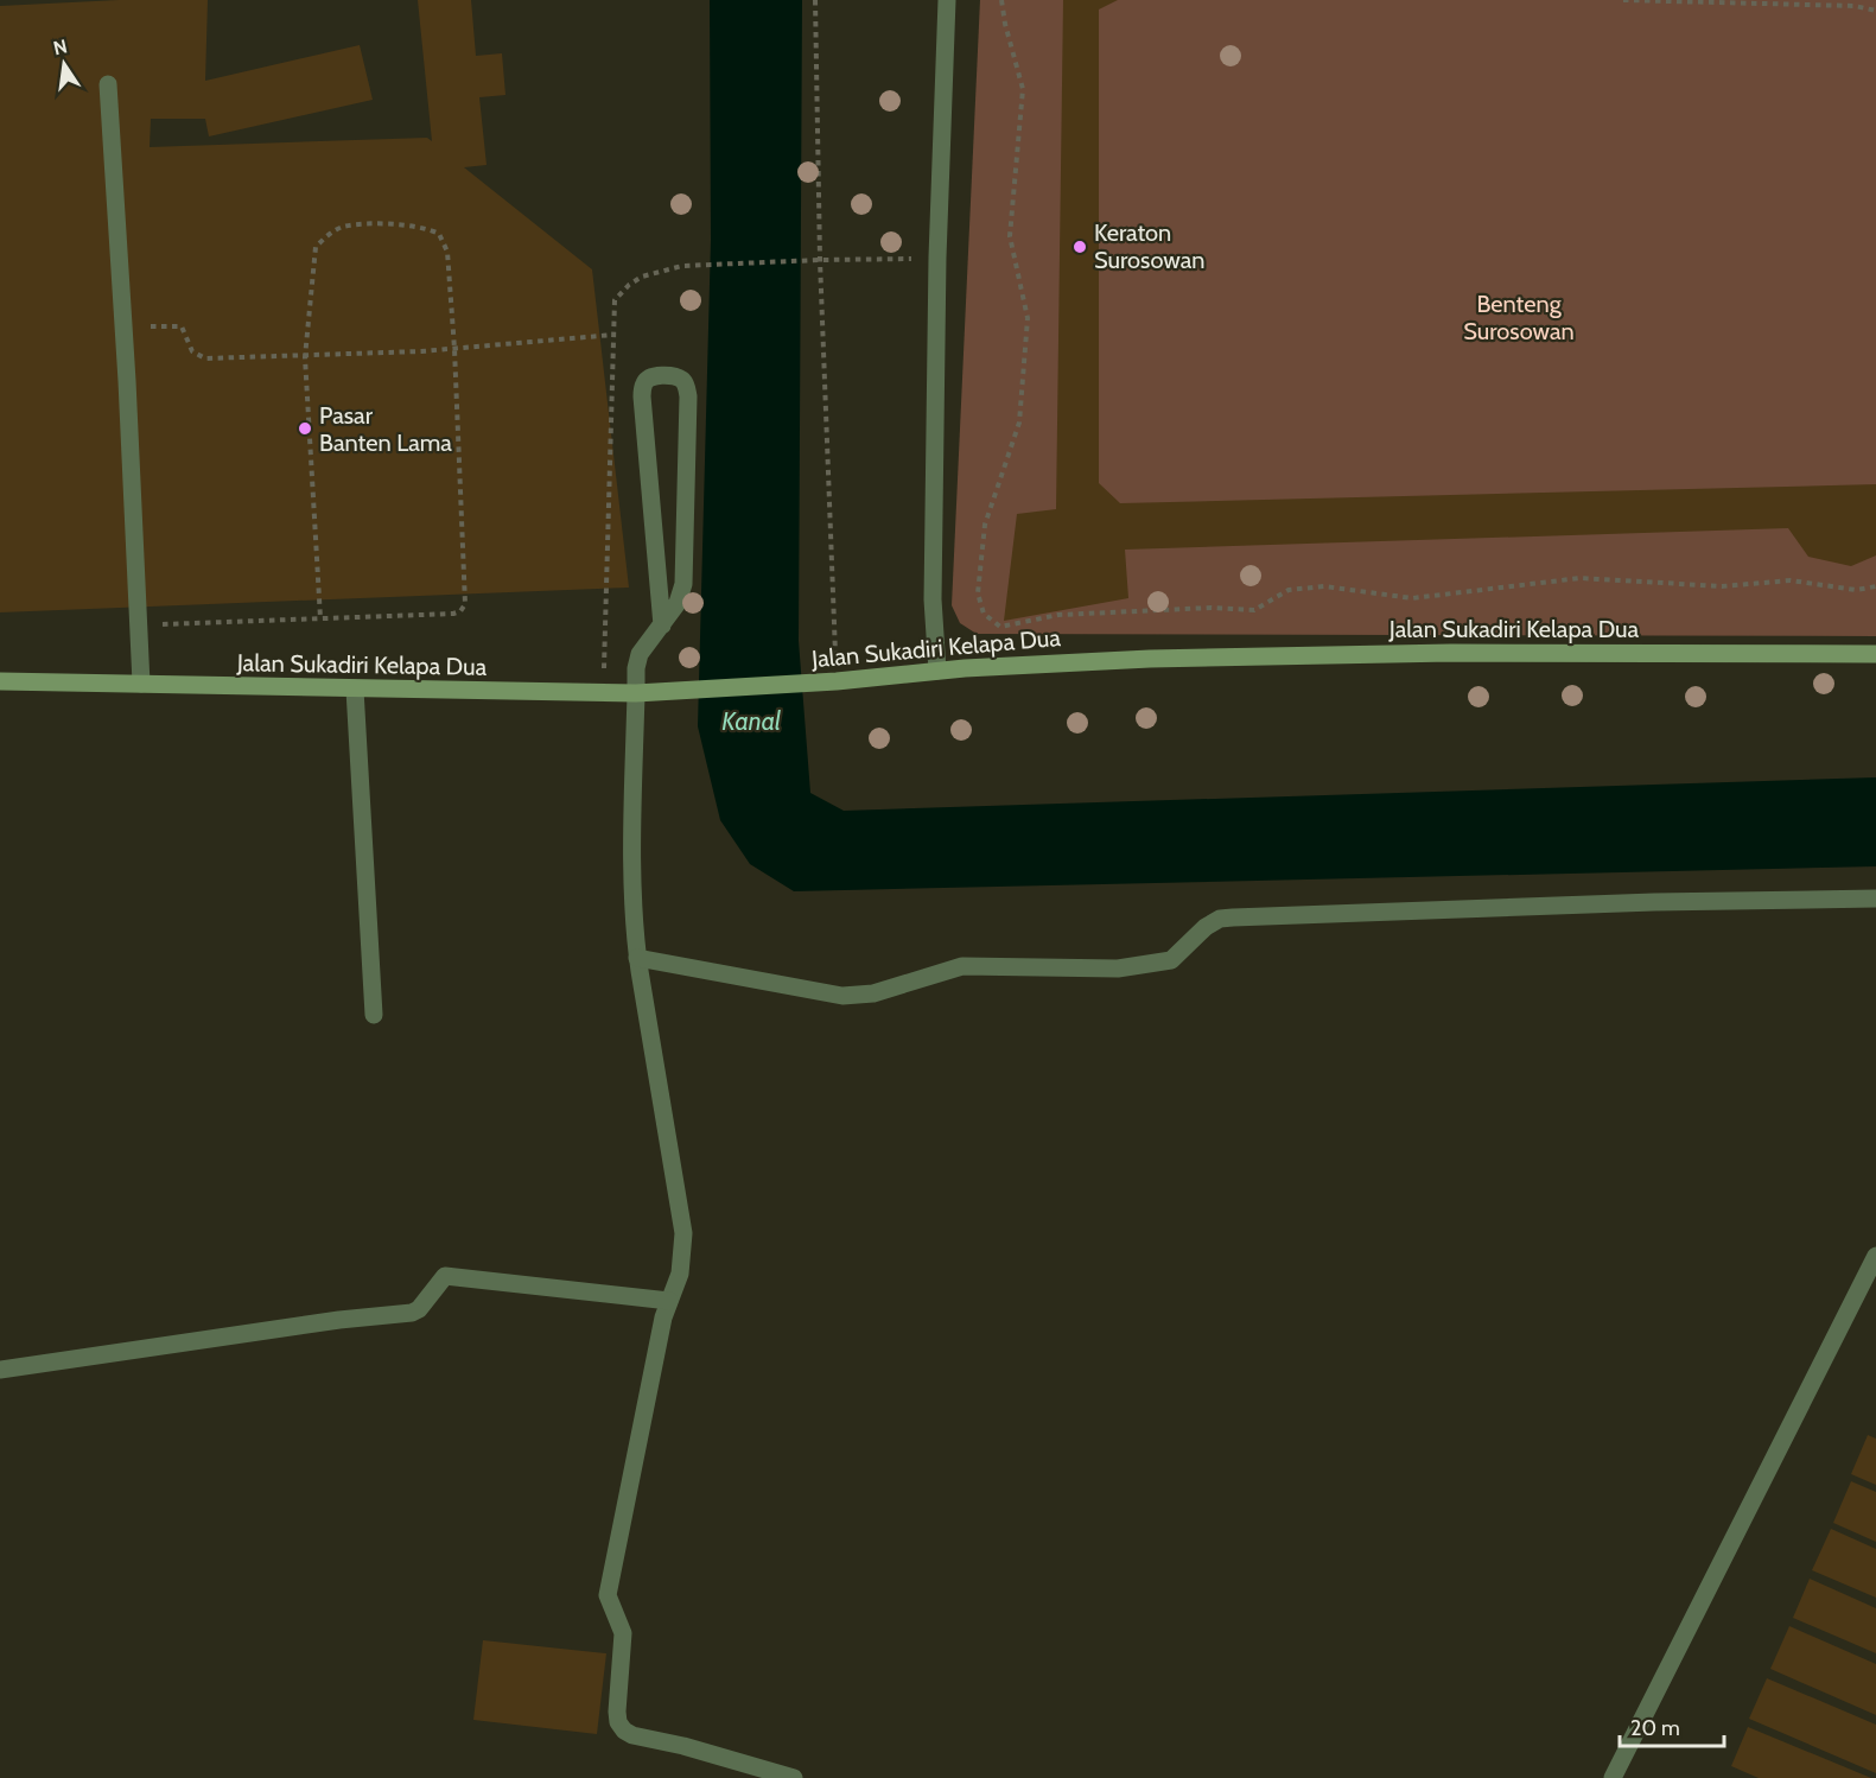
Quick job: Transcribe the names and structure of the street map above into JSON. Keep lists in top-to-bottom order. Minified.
{"streets":{"main road":["Jalan Sukadiri Kelapa Dua"]},"water":["Kanal"],"parks":["Benteng Surosowan"],"places":["Keraton Surosowan","Pasar Banten Lama"],"scale_bar":"20 m","north":"top"}
